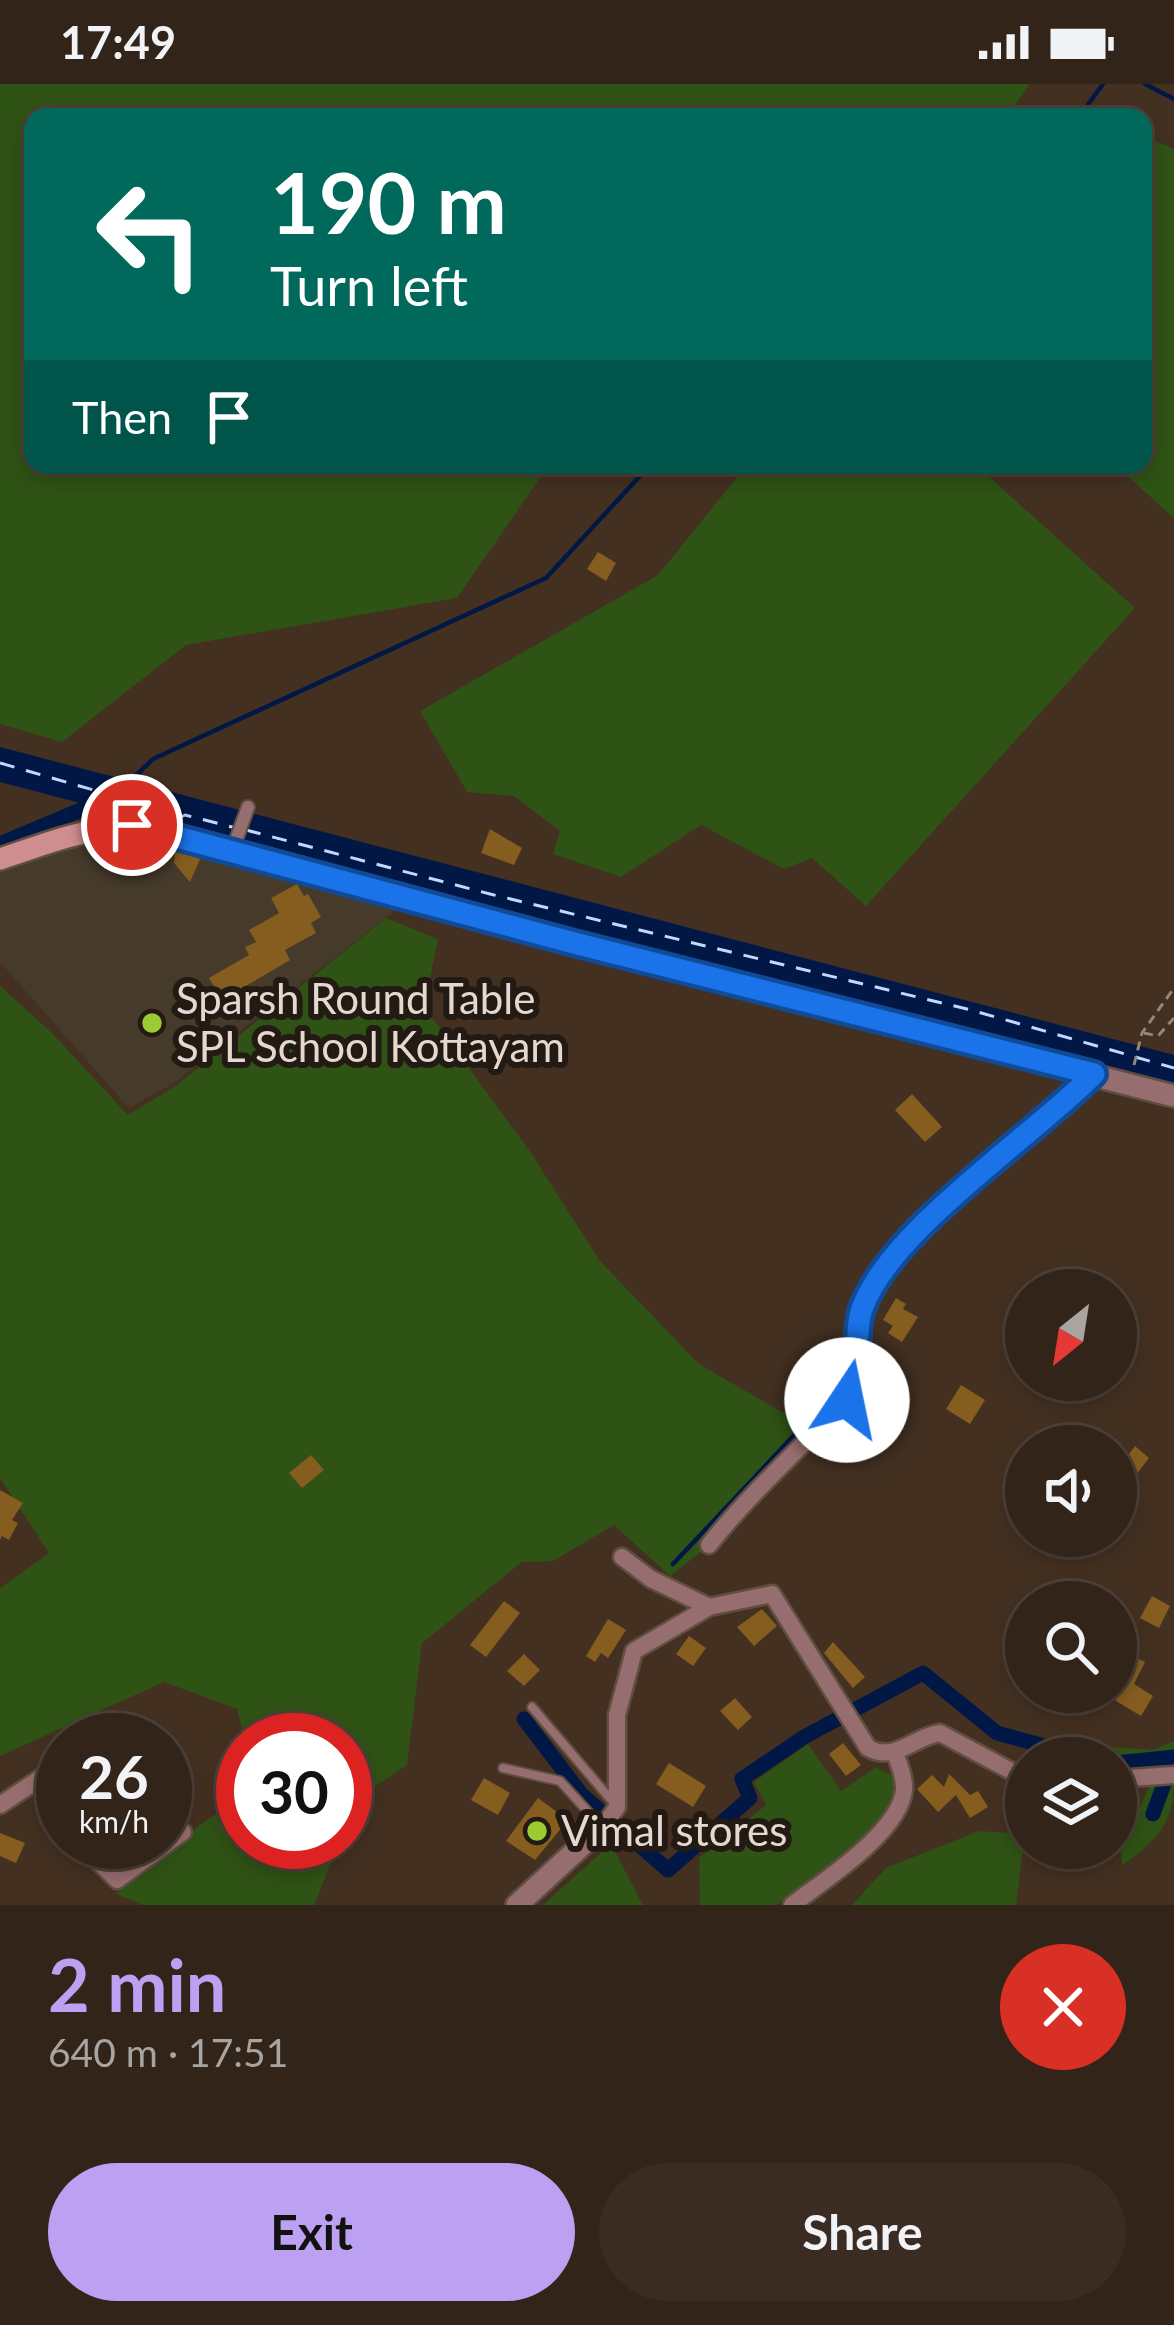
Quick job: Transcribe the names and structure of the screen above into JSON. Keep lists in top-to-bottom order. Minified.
{"places":["Sparsh Round Table SPL School Kottayam","Vimal stores"],"north":"bottom left","page":{"status":"17:49","turn":["190 m","Turn left"],"then":"Then","speed":"26 km/h","limit":"30","heading":["2 min","640 m · 17:51"],"buttons":["Exit","Share"]}}
